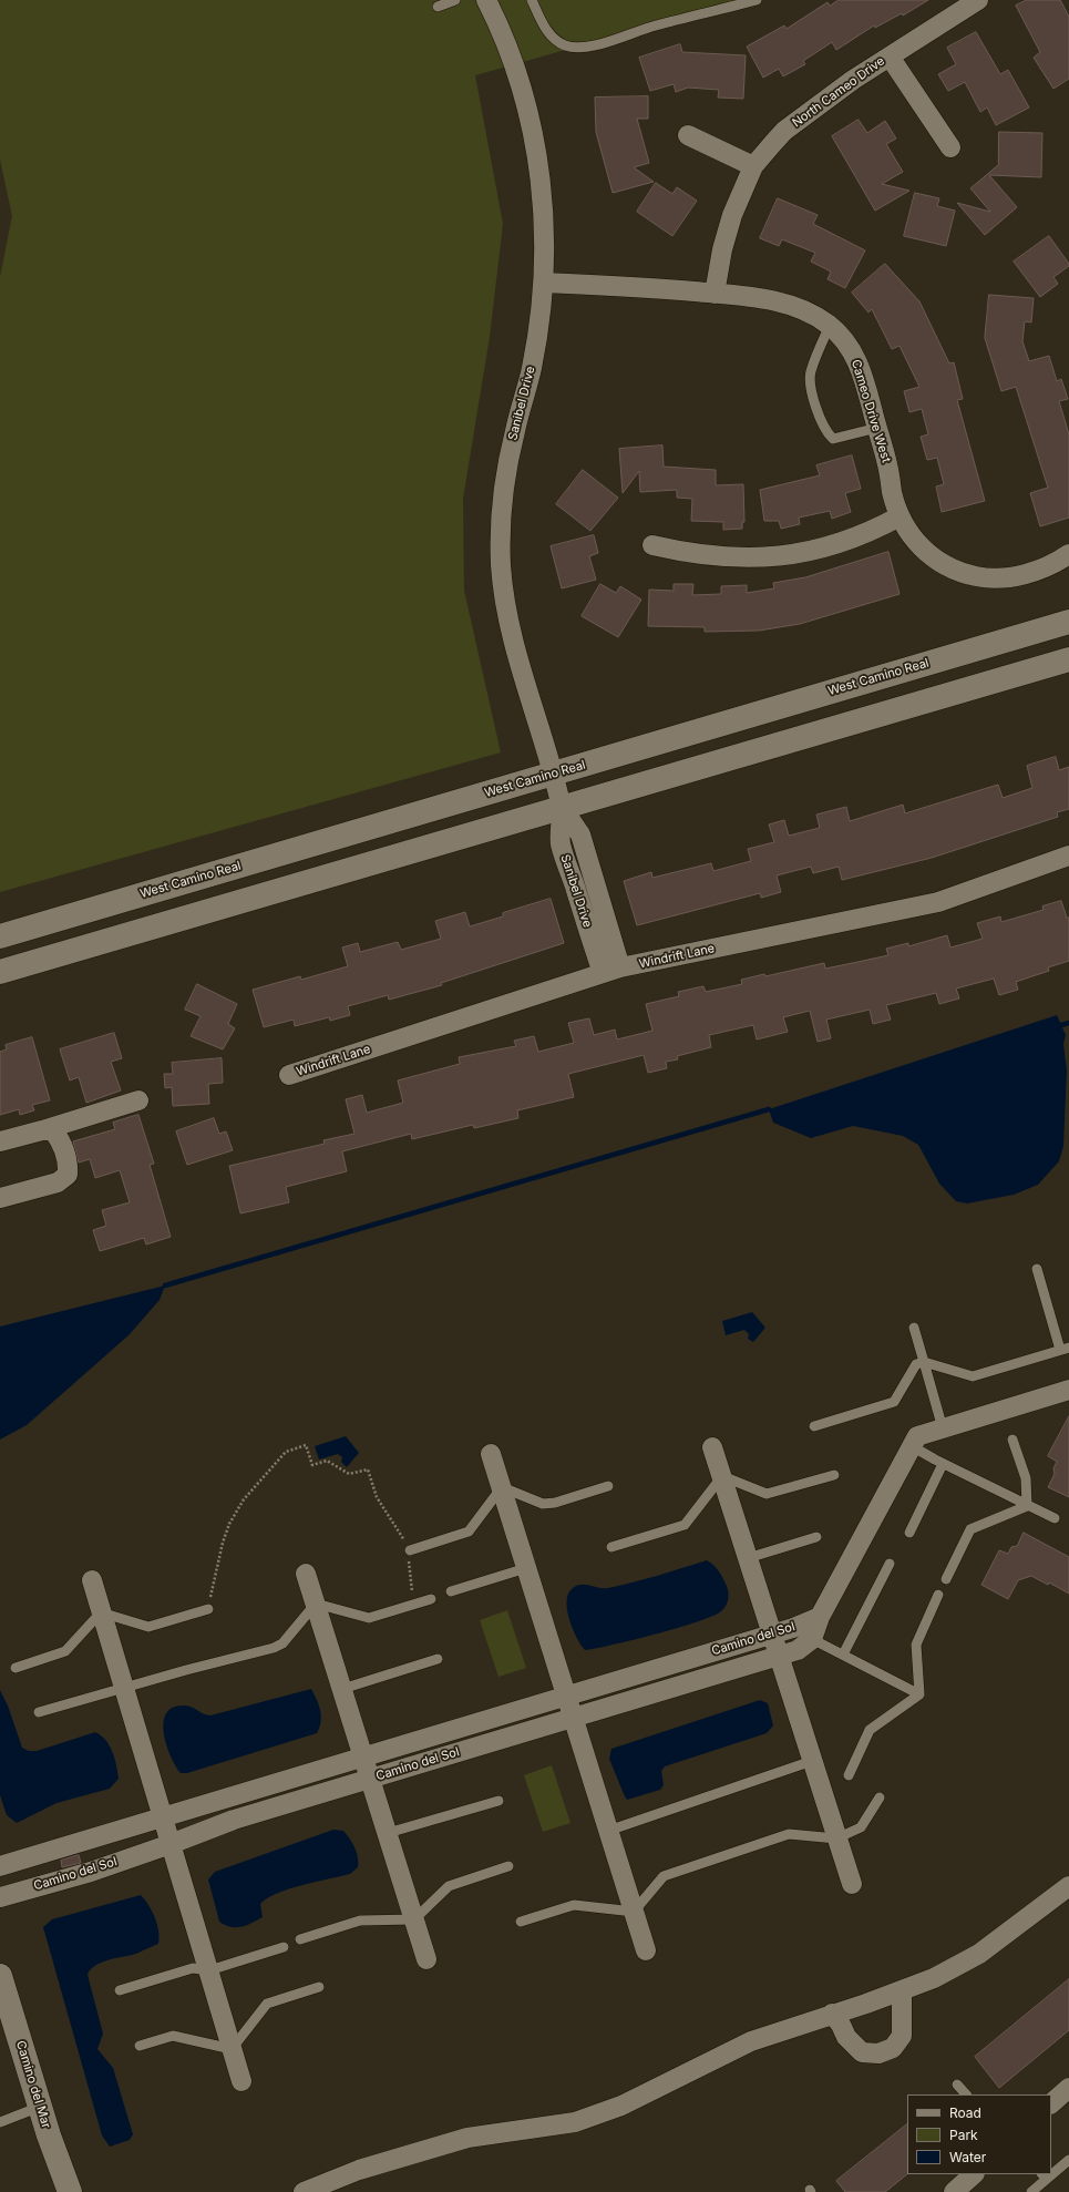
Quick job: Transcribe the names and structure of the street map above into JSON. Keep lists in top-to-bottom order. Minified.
{"streets":{"street":["North Cameo Drive","Sanibel Drive","Cameo Drive West","West Camino Real","Windrift Lane","Camino del Sol","Camino del Mar"]},"crossings":[["North Cameo Drive","Cameo Drive West"],["Sanibel Drive","Cameo Drive West"],["Sanibel Drive","West Camino Real"],["Sanibel Drive","Windrift Lane"]],"legend":["Road","Park","Water"]}
